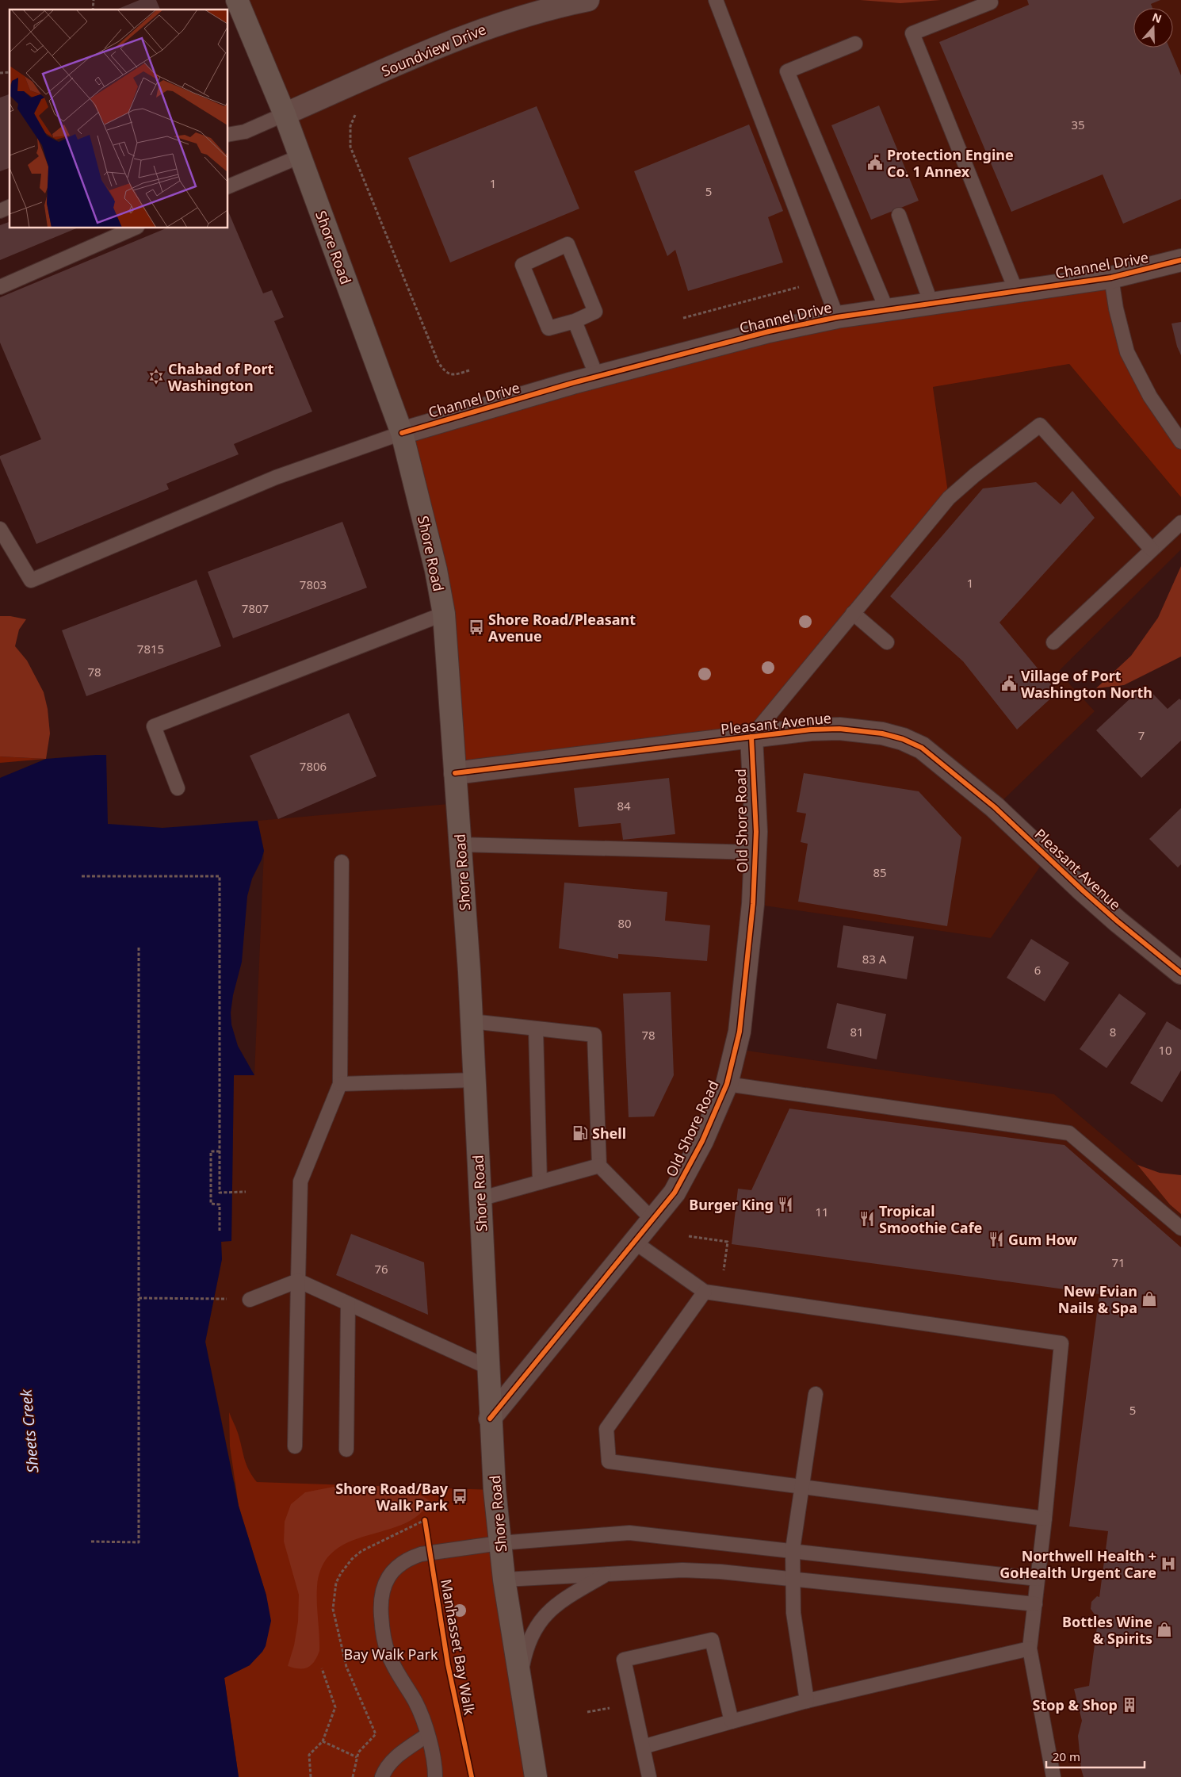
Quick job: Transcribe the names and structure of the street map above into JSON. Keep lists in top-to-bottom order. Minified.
{"streets":{"main road":["Shore Road"],"street":["Soundview Drive","Channel Drive","Pleasant Avenue","Old Shore Road"],"cycle path":["Manhasset Bay Walk"]},"crossings":[["Soundview Drive","Shore Road"],["Shore Road","Channel Drive"],["Shore Road","Pleasant Avenue"],["Shore Road","Old Shore Road"],["Pleasant Avenue","Old Shore Road"]],"water":["Sheets Creek"],"parks":["Bay Walk Park"],"places":{"public building":["Protection Engine Co. 1 Annex","Village of Port Washington North"],"synagogue":["Chabad of Port Washington"],"bus stop":["Shore Road/Pleasant Avenue","Shore Road/Bay Walk Park"],"fuel station":["Shell"],"restaurant":["Burger King","Tropical Smoothie Cafe","Gum How"],"shop":["New Evian Nails & Spa","Bottles Wine & Spirits"],"hospital":["Northwell Health + GoHealth Urgent Care"],"building":["Stop & Shop"]},"house_numbers":["35","1","5","1","7803","7807","7815","78","7","7806","84","85","80","83 A","6","81","8","78","10","11","71","76","5"],"scale_bar":"20 m","north":"top"}
